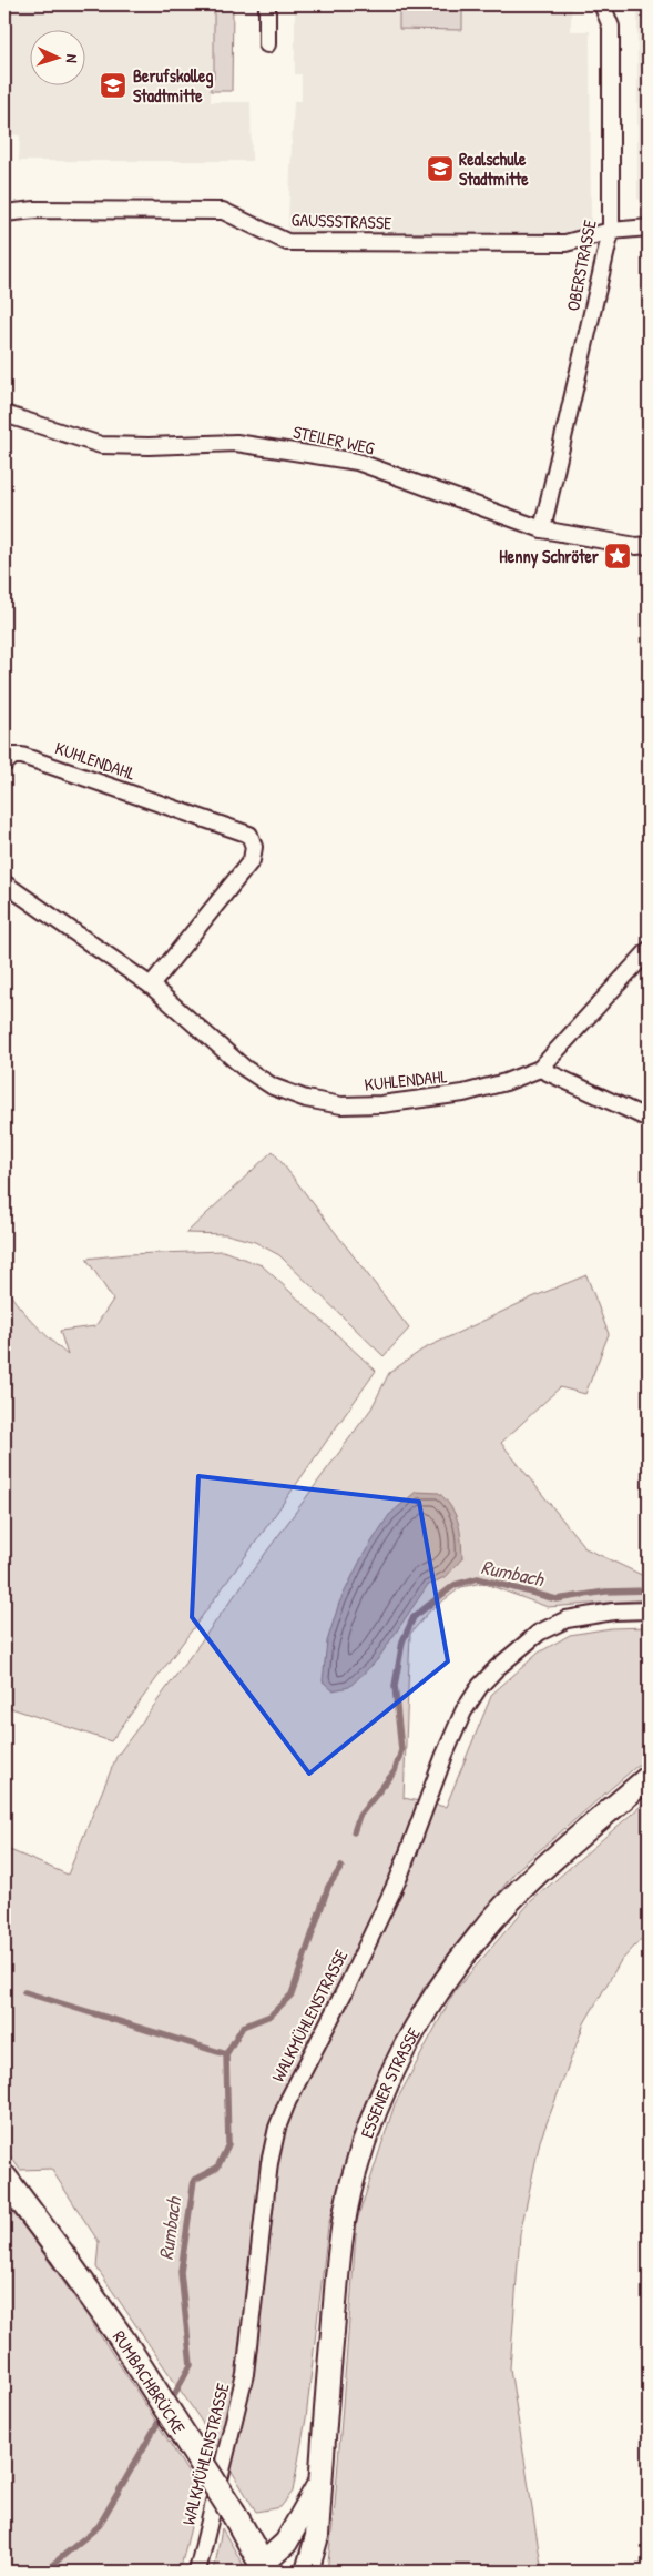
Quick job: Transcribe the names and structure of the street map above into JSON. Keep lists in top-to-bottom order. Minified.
{"streets":{"main road":["ESSENER STRASSE","RUMBACHBRÜCKE"],"street":["GAUSSSTRASSE","OBERSTRASSE","STEILER WEG","KUHLENDAHL","WALKMÜHLENSTRASSE"]},"crossings":[["GAUSSSTRASSE","OBERSTRASSE"],["OBERSTRASSE","STEILER WEG"],["ESSENER STRASSE","RUMBACHBRÜCKE"]],"water":["Rumbach"],"places":{"school or university":["Berufskolleg Stadtmitte","Realschule Stadtmitte"],"place":["Henny Schröter"]},"north":"right"}
